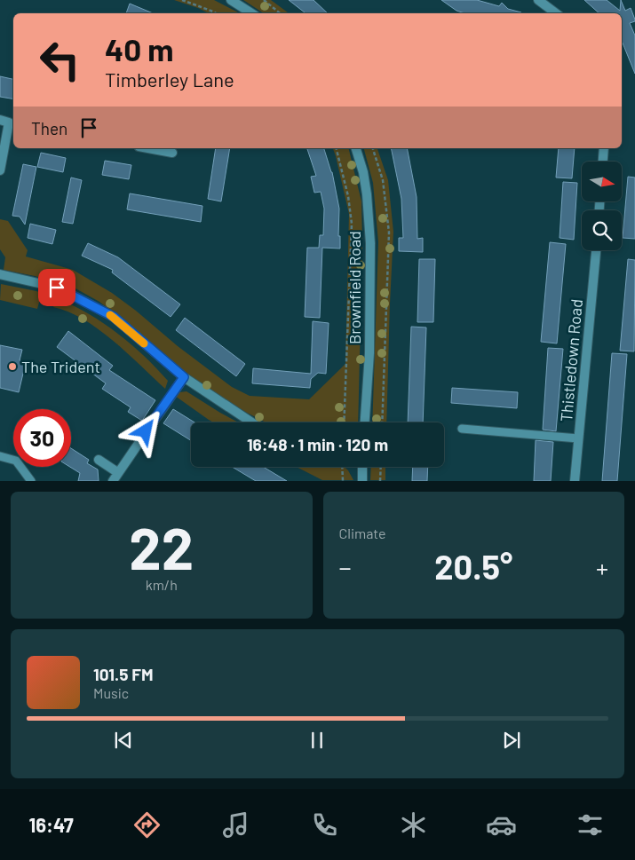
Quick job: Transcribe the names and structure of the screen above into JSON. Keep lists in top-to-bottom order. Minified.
{"streets":{"street":["Brownfield Road","Thistledown Road"]},"places":["The Trident"],"north":"right","page":{"turn":["40 m","Timberley Lane"],"then":"Then","limit":"30","trip":"16:48 · 1 min · 120 m","tile":[["22","km/h"],"Climate"],"heat":["−","20.5°","+"],"song":["101.5 FM","Music"],"tabs":"16:47"}}
